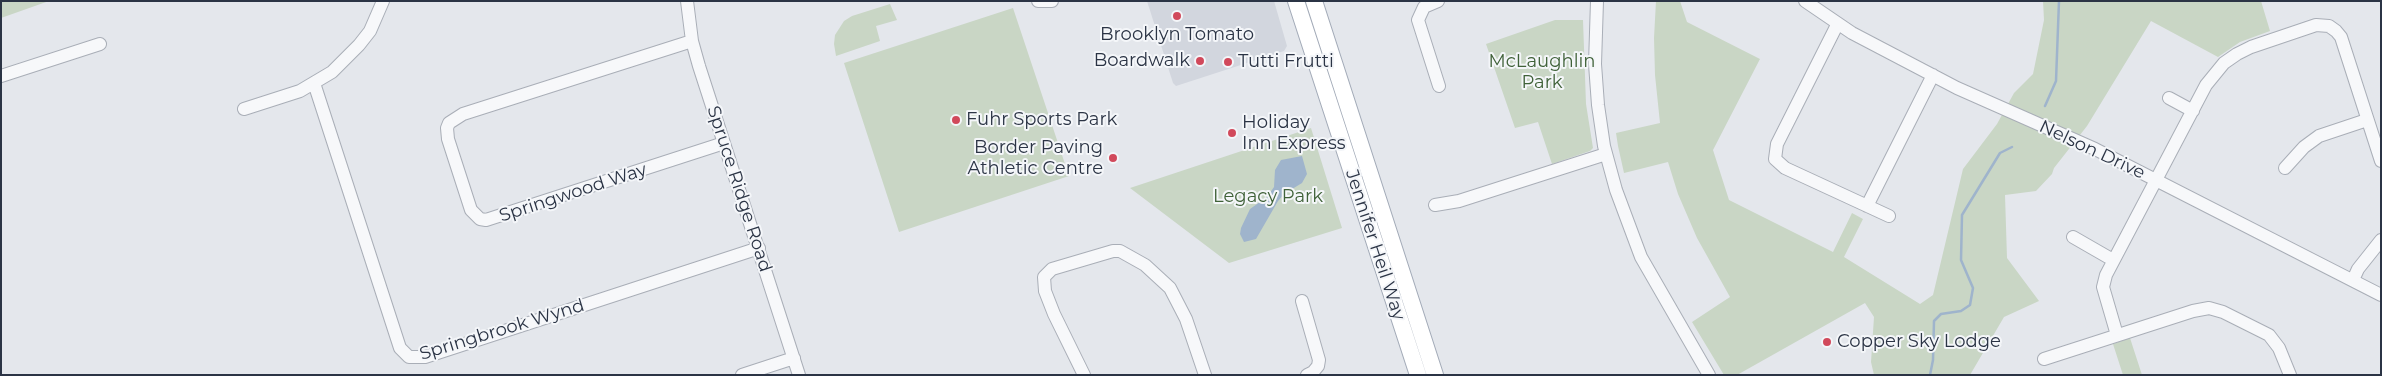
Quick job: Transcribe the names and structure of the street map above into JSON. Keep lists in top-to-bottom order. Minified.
{"streets":{"main road":["Jennifer Heil Way"],"street":["Nelson Drive","Spruce Ridge Road","Springwood Way","Springbrook Wynd"]},"crossings":[["Spruce Ridge Road","Springwood Way"],["Spruce Ridge Road","Springbrook Wynd"]],"parks":["McLaughlin Park","Legacy Park"],"places":["Brooklyn Tomato","Boardwalk","Tutti Frutti","Fuhr Sports Park","Holiday Inn Express","Border Paving Athletic Centre","Copper Sky Lodge"]}
